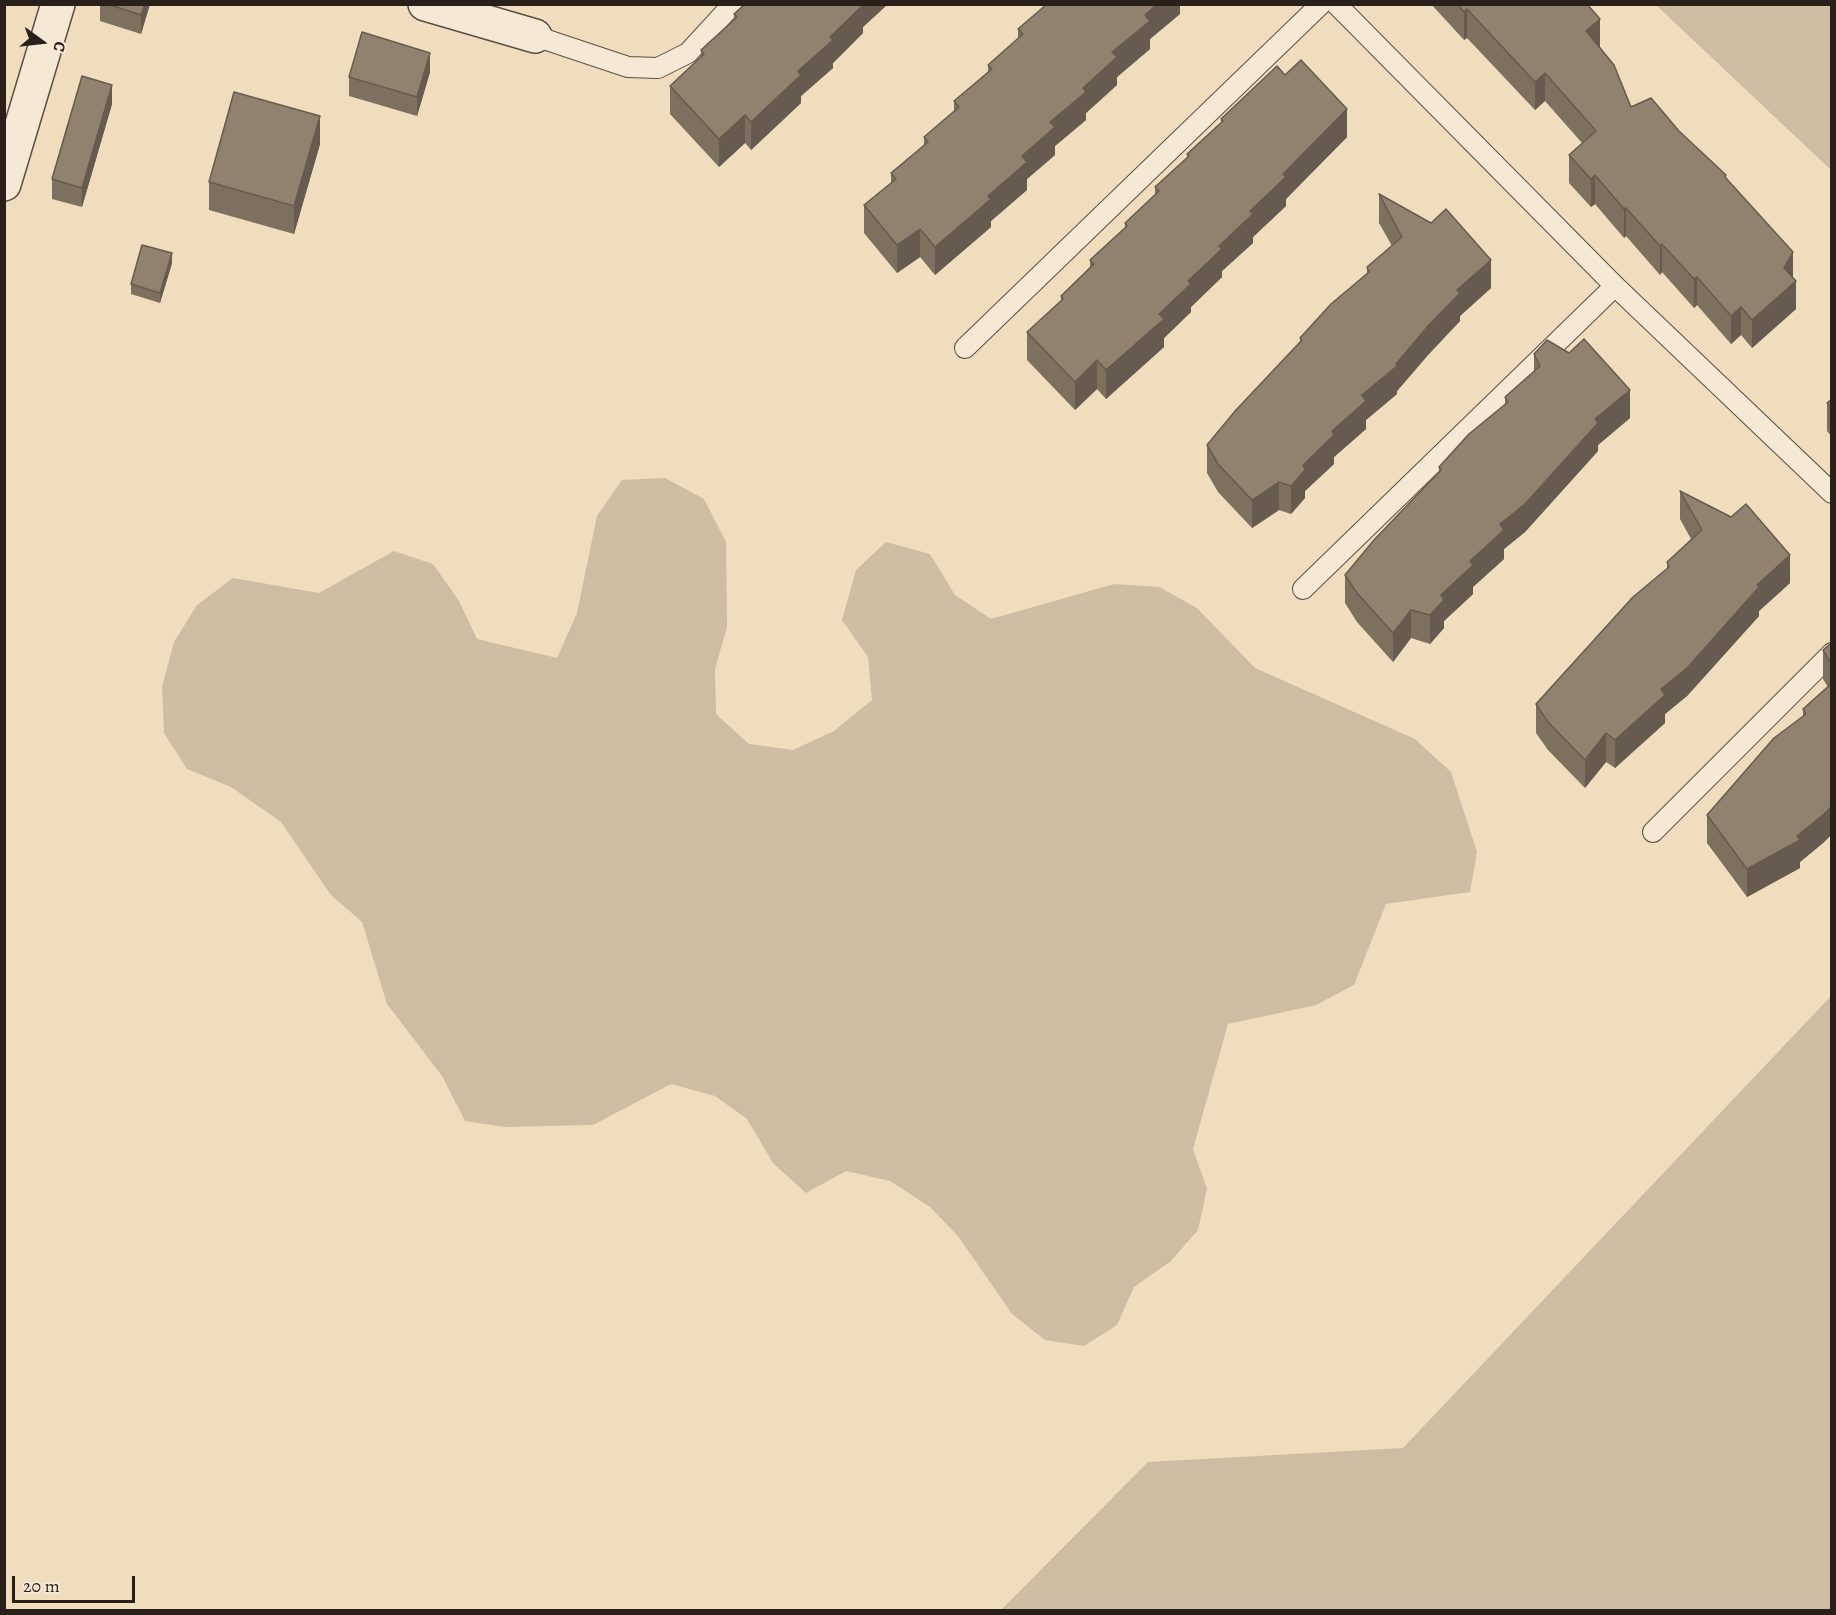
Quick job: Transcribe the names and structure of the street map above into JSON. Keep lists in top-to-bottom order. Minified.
{"scale_bar":"20 m","north":"right"}
